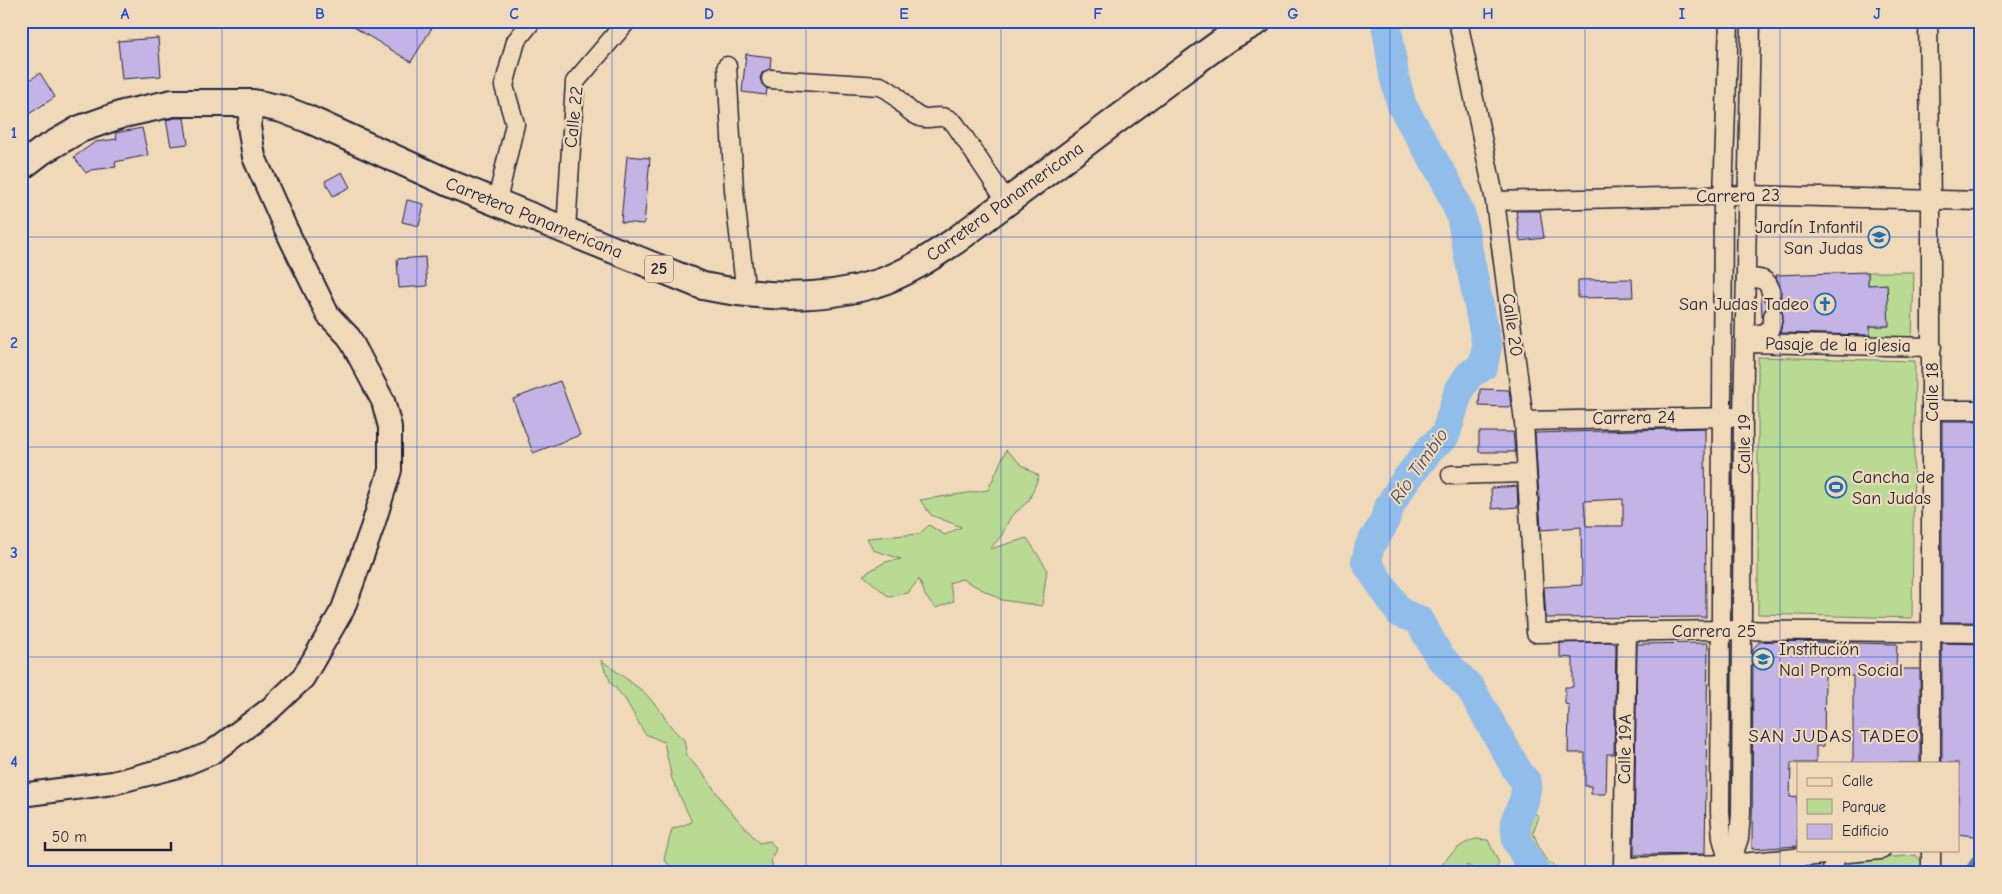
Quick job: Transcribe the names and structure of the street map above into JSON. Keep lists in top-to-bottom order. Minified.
{"streets":{"highway":["Carretera Panamericana","25"],"street":["Calle 22","Carrera 23","Calle 20","Pasaje de la iglesia","Calle 18","Carrera 24","Calle 19","Carrera 25","Calle 19A"]},"crossings":[["Calle 22","Carretera Panamericana"],["Carrera 23","Calle 20"],["Carrera 23","Calle 18"],["Carrera 23","Calle 19"],["Calle 20","Carrera 24"],["Calle 20","Carrera 25"],["Pasaje de la iglesia","Calle 18"],["Pasaje de la iglesia","Calle 19"],["Calle 18","Carrera 25"],["Carrera 24","Calle 19"],["Calle 19","Carrera 25"],["Calle 19","Calle 19A"],["Carrera 25","Calle 19A"]],"districts":["SAN JUDAS TADEO"],"water":["Río Timbio"],"places":{"school or university":["Jardín Infantil San Judas","Institución Nal Prom Social"],"church":["San Judas Tadeo"],"sports":["Cancha de San Judas"]},"legend":["Calle","Parque","Edificio"],"scale_bar":"50 m","grid":{"columns":["A","B","C","D","E","F","G","H","I","J"],"rows":["1","2","3","4"]}}
